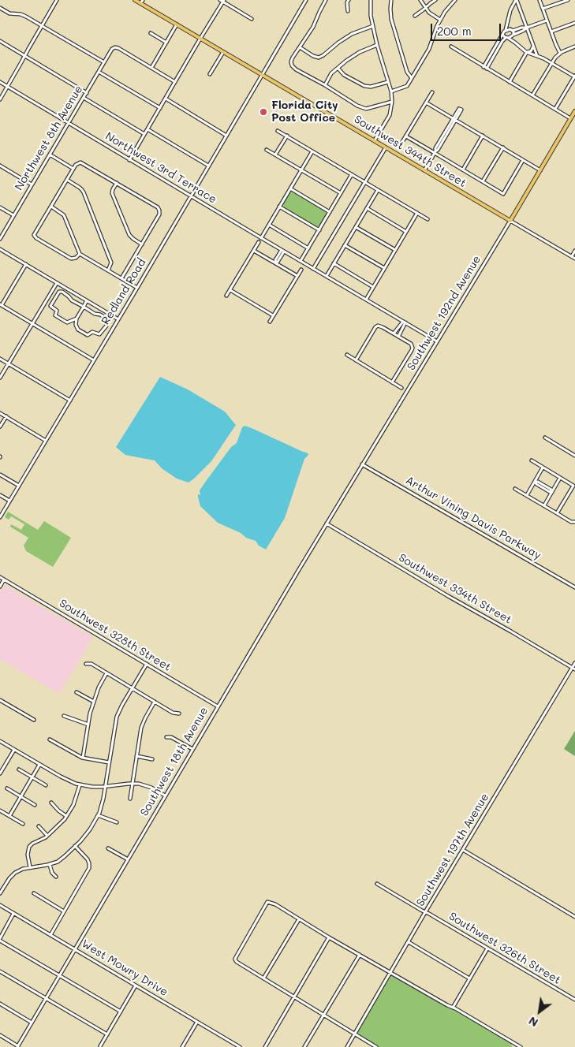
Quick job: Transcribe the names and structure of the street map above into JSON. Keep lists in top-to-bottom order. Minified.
{"streets":{"main road":["Southwest 344th Street","Southwest 192nd Avenue"],"street":["Northwest 8th Avenue","Northwest 3rd Terrace","Redland Road","Arthur Vining Davis Parkway","Southwest 334th Street","Southwest 328th Street","Southwest 18th Avenue","Southwest 197th Avenue","Southwest 326th Street","West Mowry Drive"]},"crossings":[["Northwest 8th Avenue","Northwest 3rd Terrace"],["Southwest 344th Street","Redland Road"],["Southwest 344th Street","Southwest 192nd Avenue"],["Northwest 3rd Terrace","Redland Road"],["Southwest 192nd Avenue","Arthur Vining Davis Parkway"],["Southwest 192nd Avenue","Southwest 334th Street"],["Southwest 192nd Avenue","Southwest 18th Avenue"],["Southwest 334th Street","Southwest 18th Avenue"],["Southwest 334th Street","Southwest 197th Avenue"],["Southwest 328th Street","Southwest 18th Avenue"],["Southwest 18th Avenue","West Mowry Drive"],["Southwest 197th Avenue","Southwest 326th Street"]],"places":["Florida City Post Office"],"scale_bar":"200 m","north":"bottom left"}
